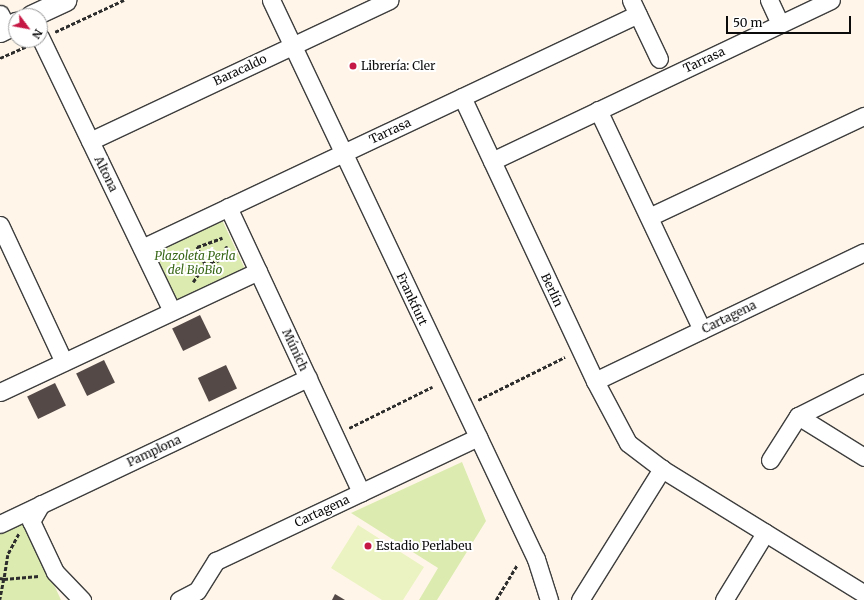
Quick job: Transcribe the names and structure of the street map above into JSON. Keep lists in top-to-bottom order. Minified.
{"streets":{"street":["Tarrasa","Baracaldo","Altona","Berlín","Frankfurt","Cartagena","Múnich","Pamplona"]},"crossings":[["Tarrasa","Altona"],["Tarrasa","Berlín"],["Tarrasa","Frankfurt"],["Tarrasa","Múnich"],["Baracaldo","Altona"],["Baracaldo","Frankfurt"],["Berlín","Cartagena"],["Frankfurt","Cartagena"],["Cartagena","Múnich"],["Múnich","Pamplona"]],"parks":["Plazoleta Perla del BioBio"],"places":["Librería: Cler","Estadio Perlabeu"],"scale_bar":"50 m","north":"bottom right"}
